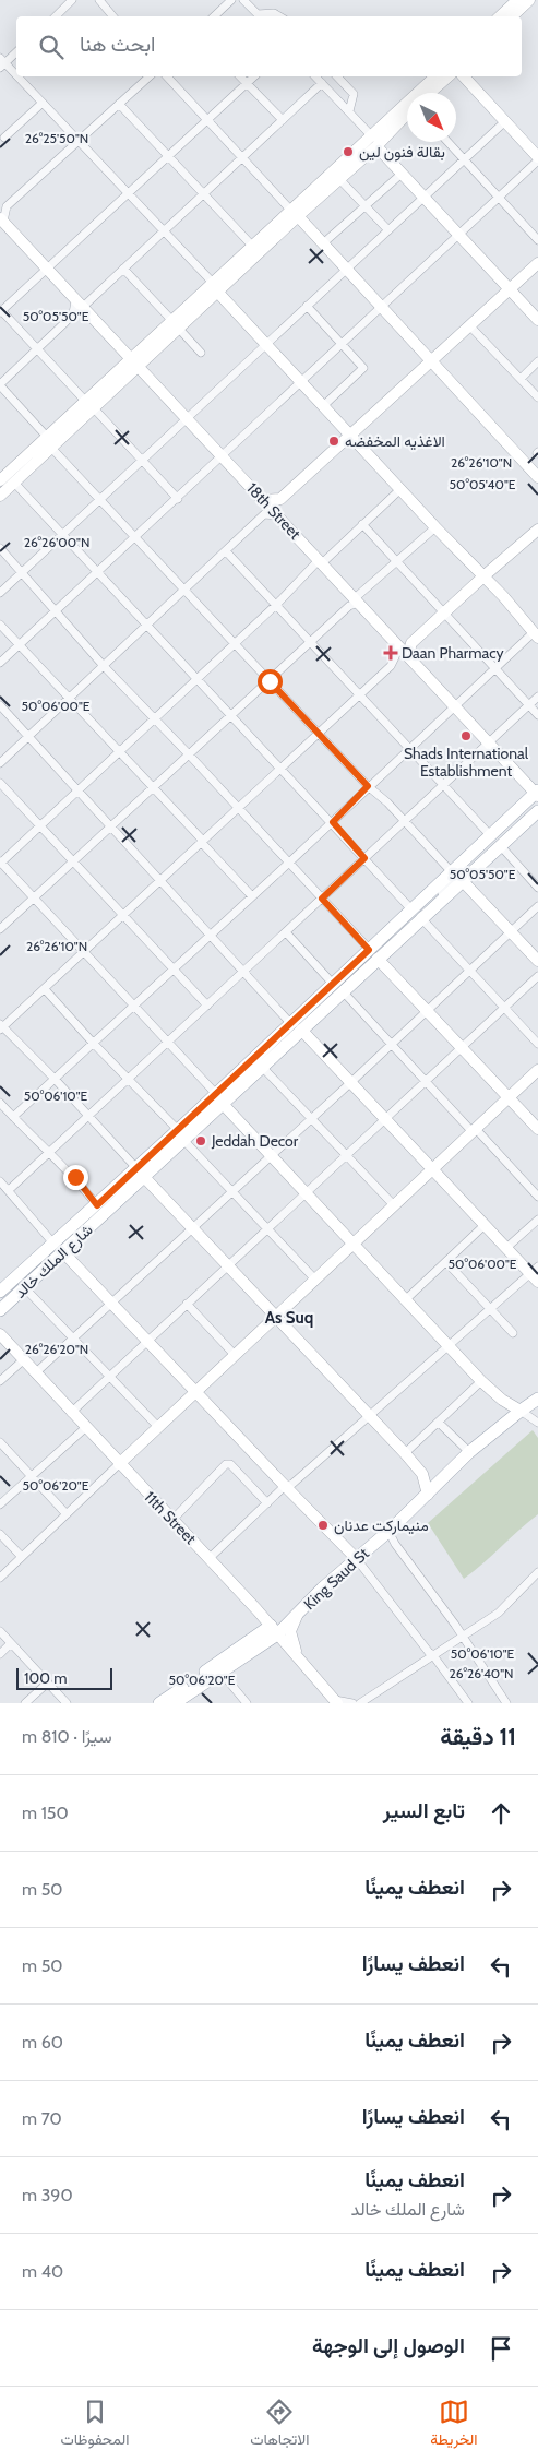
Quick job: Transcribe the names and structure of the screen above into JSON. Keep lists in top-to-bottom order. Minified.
{"streets":{"main road":["شارع الملك خالد","King Saud St"],"street":["18th Street","11th Street"]},"crossings":[["18th Street","شارع الملك خالد"],["11th Street","King Saud St"]],"districts":["As Suq"],"places":{"other":["بقالة فنون لين","الاغذيه المخفضه","Shads International Establishment","Jeddah Decor","منيماركت عدنان"],"health":["Daan Pharmacy"]},"scale_bar":"100 m","north":"bottom right","page":{"search":"ابحث هنا","scale":"100 m","heading":["11 دقيقة","سيرًا · 810 m"],"list":[["تابع السير","150 m"],["انعطف يمينًا","50 m"],["انعطف يسارًا","50 m"],["انعطف يمينًا","60 m"],["انعطف يسارًا","70 m"],["انعطف يمينًا","شارع الملك خالد","390 m"],["انعطف يمينًا","40 m"],"الوصول إلى الوجهة"],"nav":["الخريطة","الاتجاهات","المحفوظات"]},"coordinates":["26°25'50\"N","50°05'50\"E","26°26'10\"N","50°05'40\"E","26°26'00\"N","50°06'00\"E","50°06'10\"E","26°26'20\"N","50°06'20\"E","26°26'40\"N"]}
